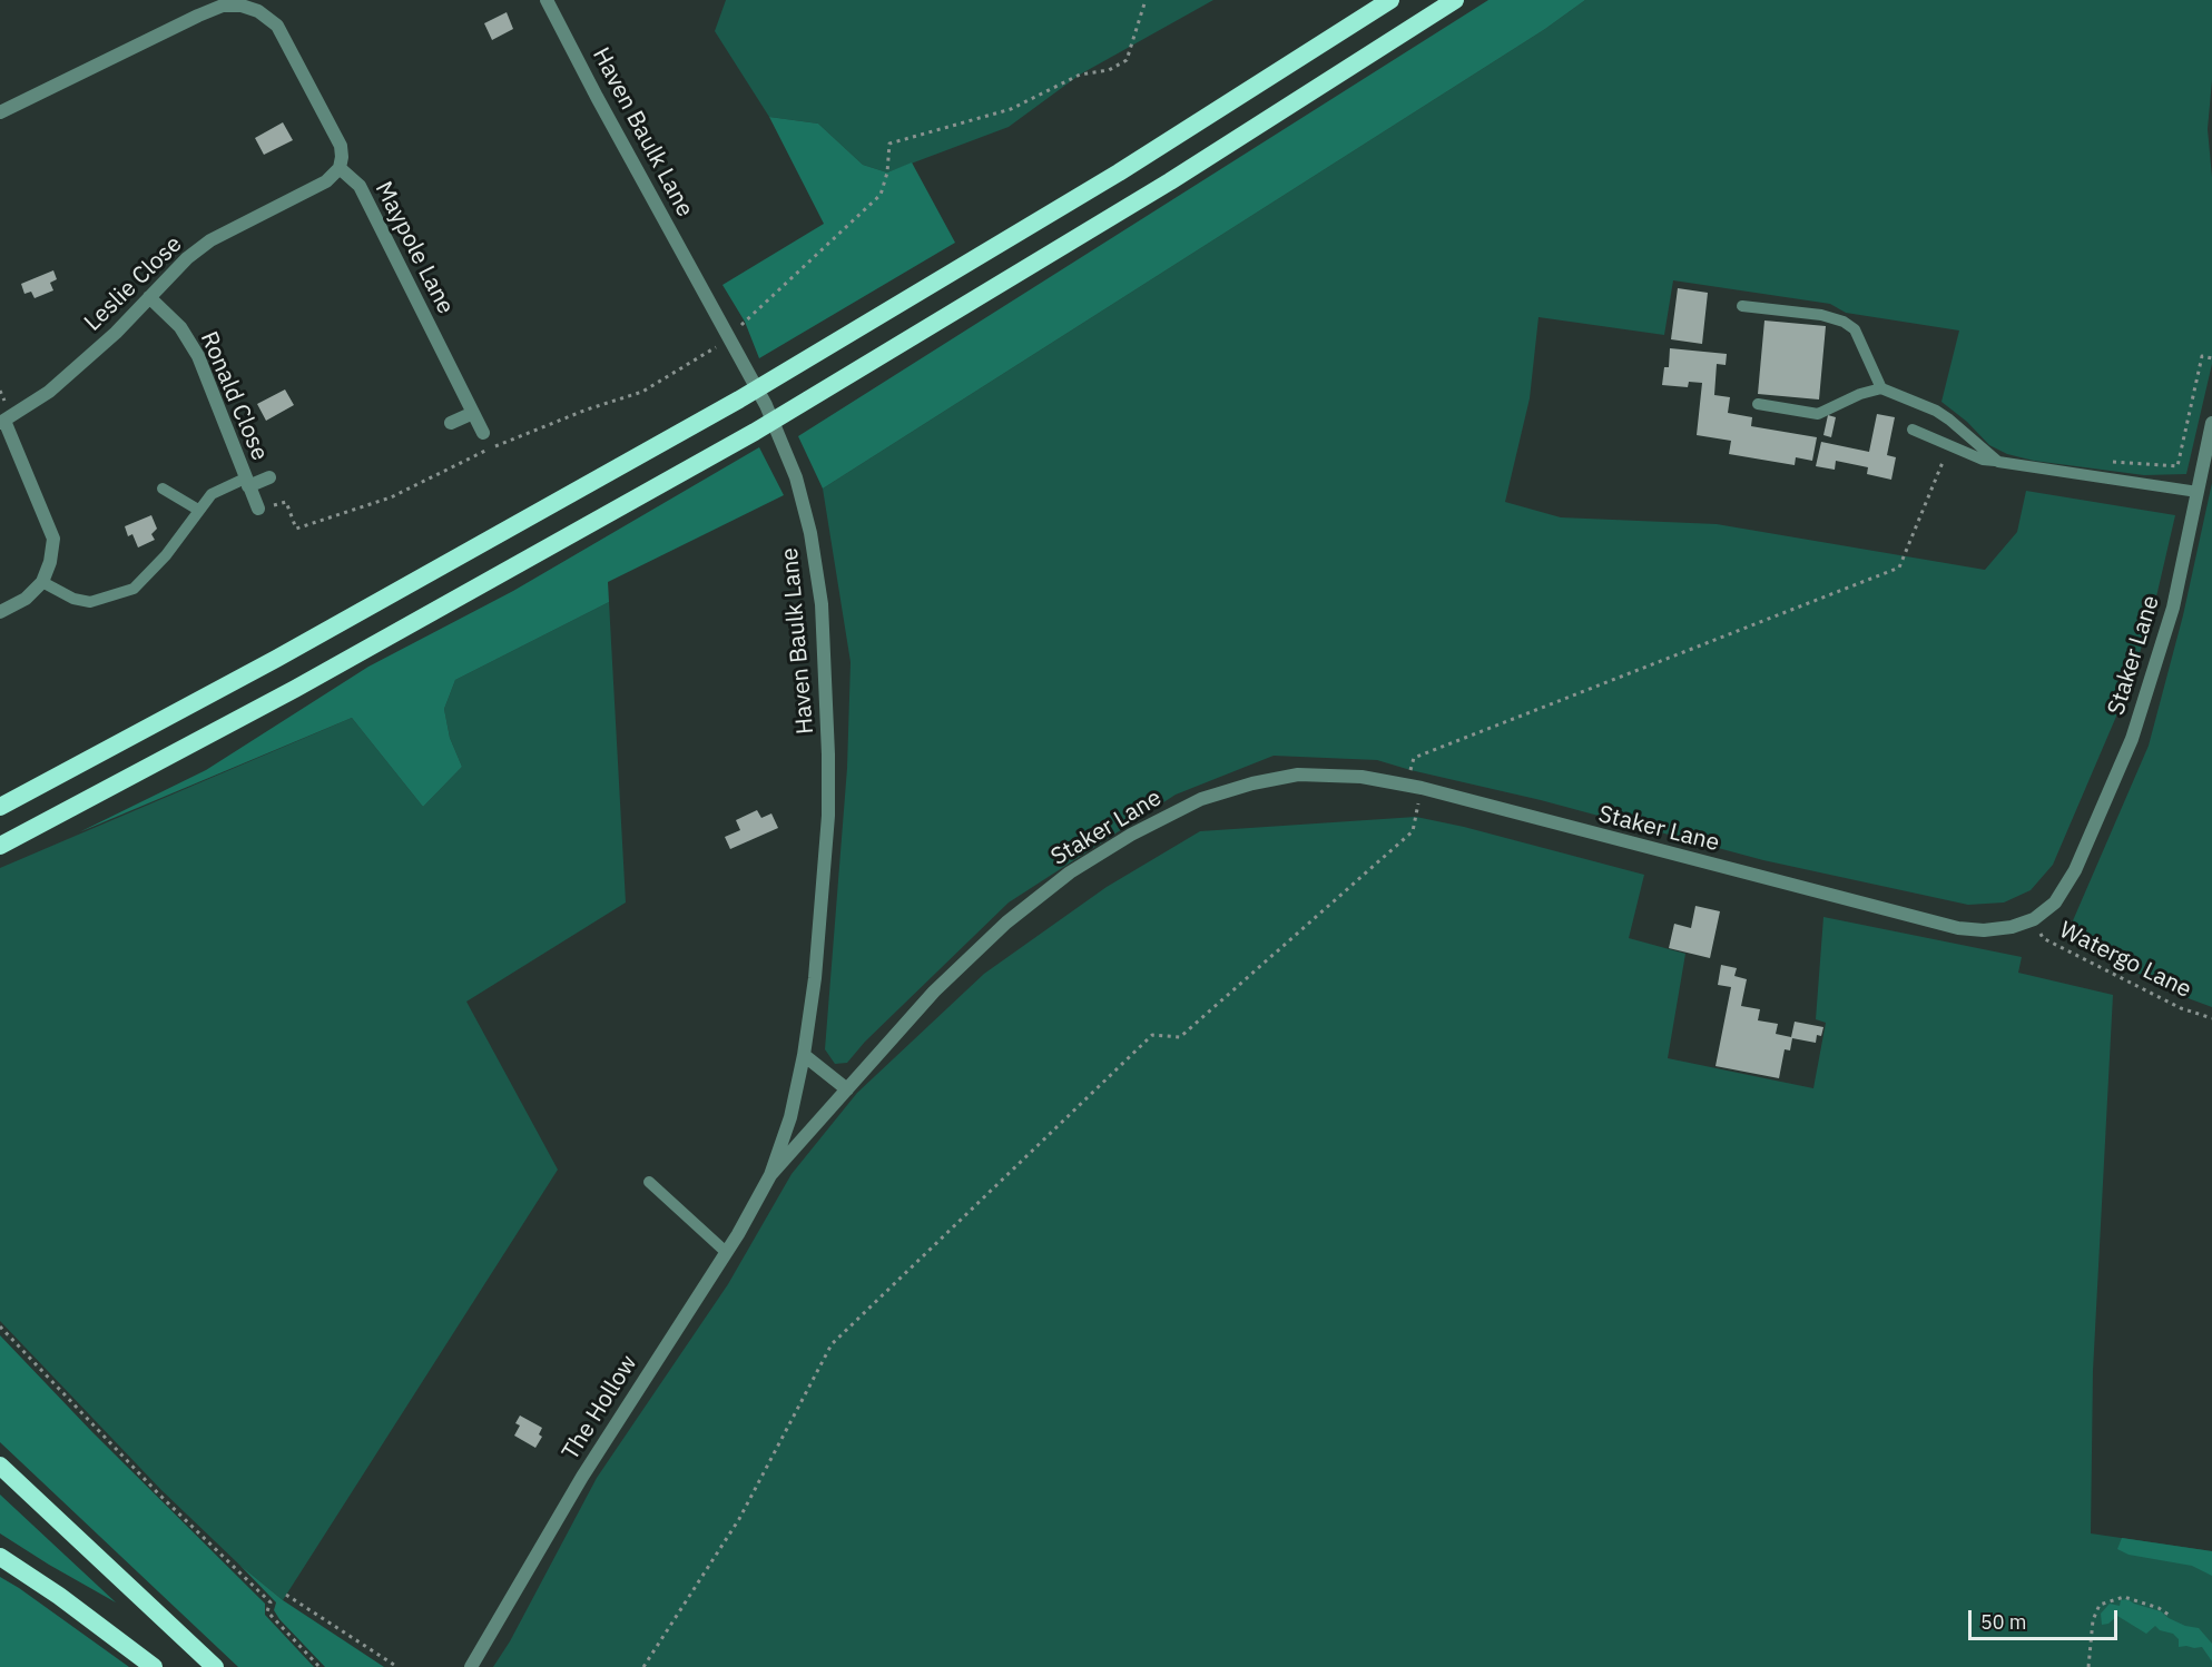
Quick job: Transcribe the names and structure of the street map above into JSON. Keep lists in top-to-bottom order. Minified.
{"streets":{"street":["Haven Baulk Lane","Maypole Lane","Leslie Close","Ronald Close","Staker Lane","The Hollow"],"path":["Watergo Lane"]},"crossings":[["Haven Baulk Lane","Staker Lane"],["Haven Baulk Lane","The Hollow"],["Maypole Lane","Leslie Close"],["Leslie Close","Ronald Close"],["Staker Lane","Watergo Lane"],["Staker Lane","The Hollow"]],"scale_bar":"50 m"}
